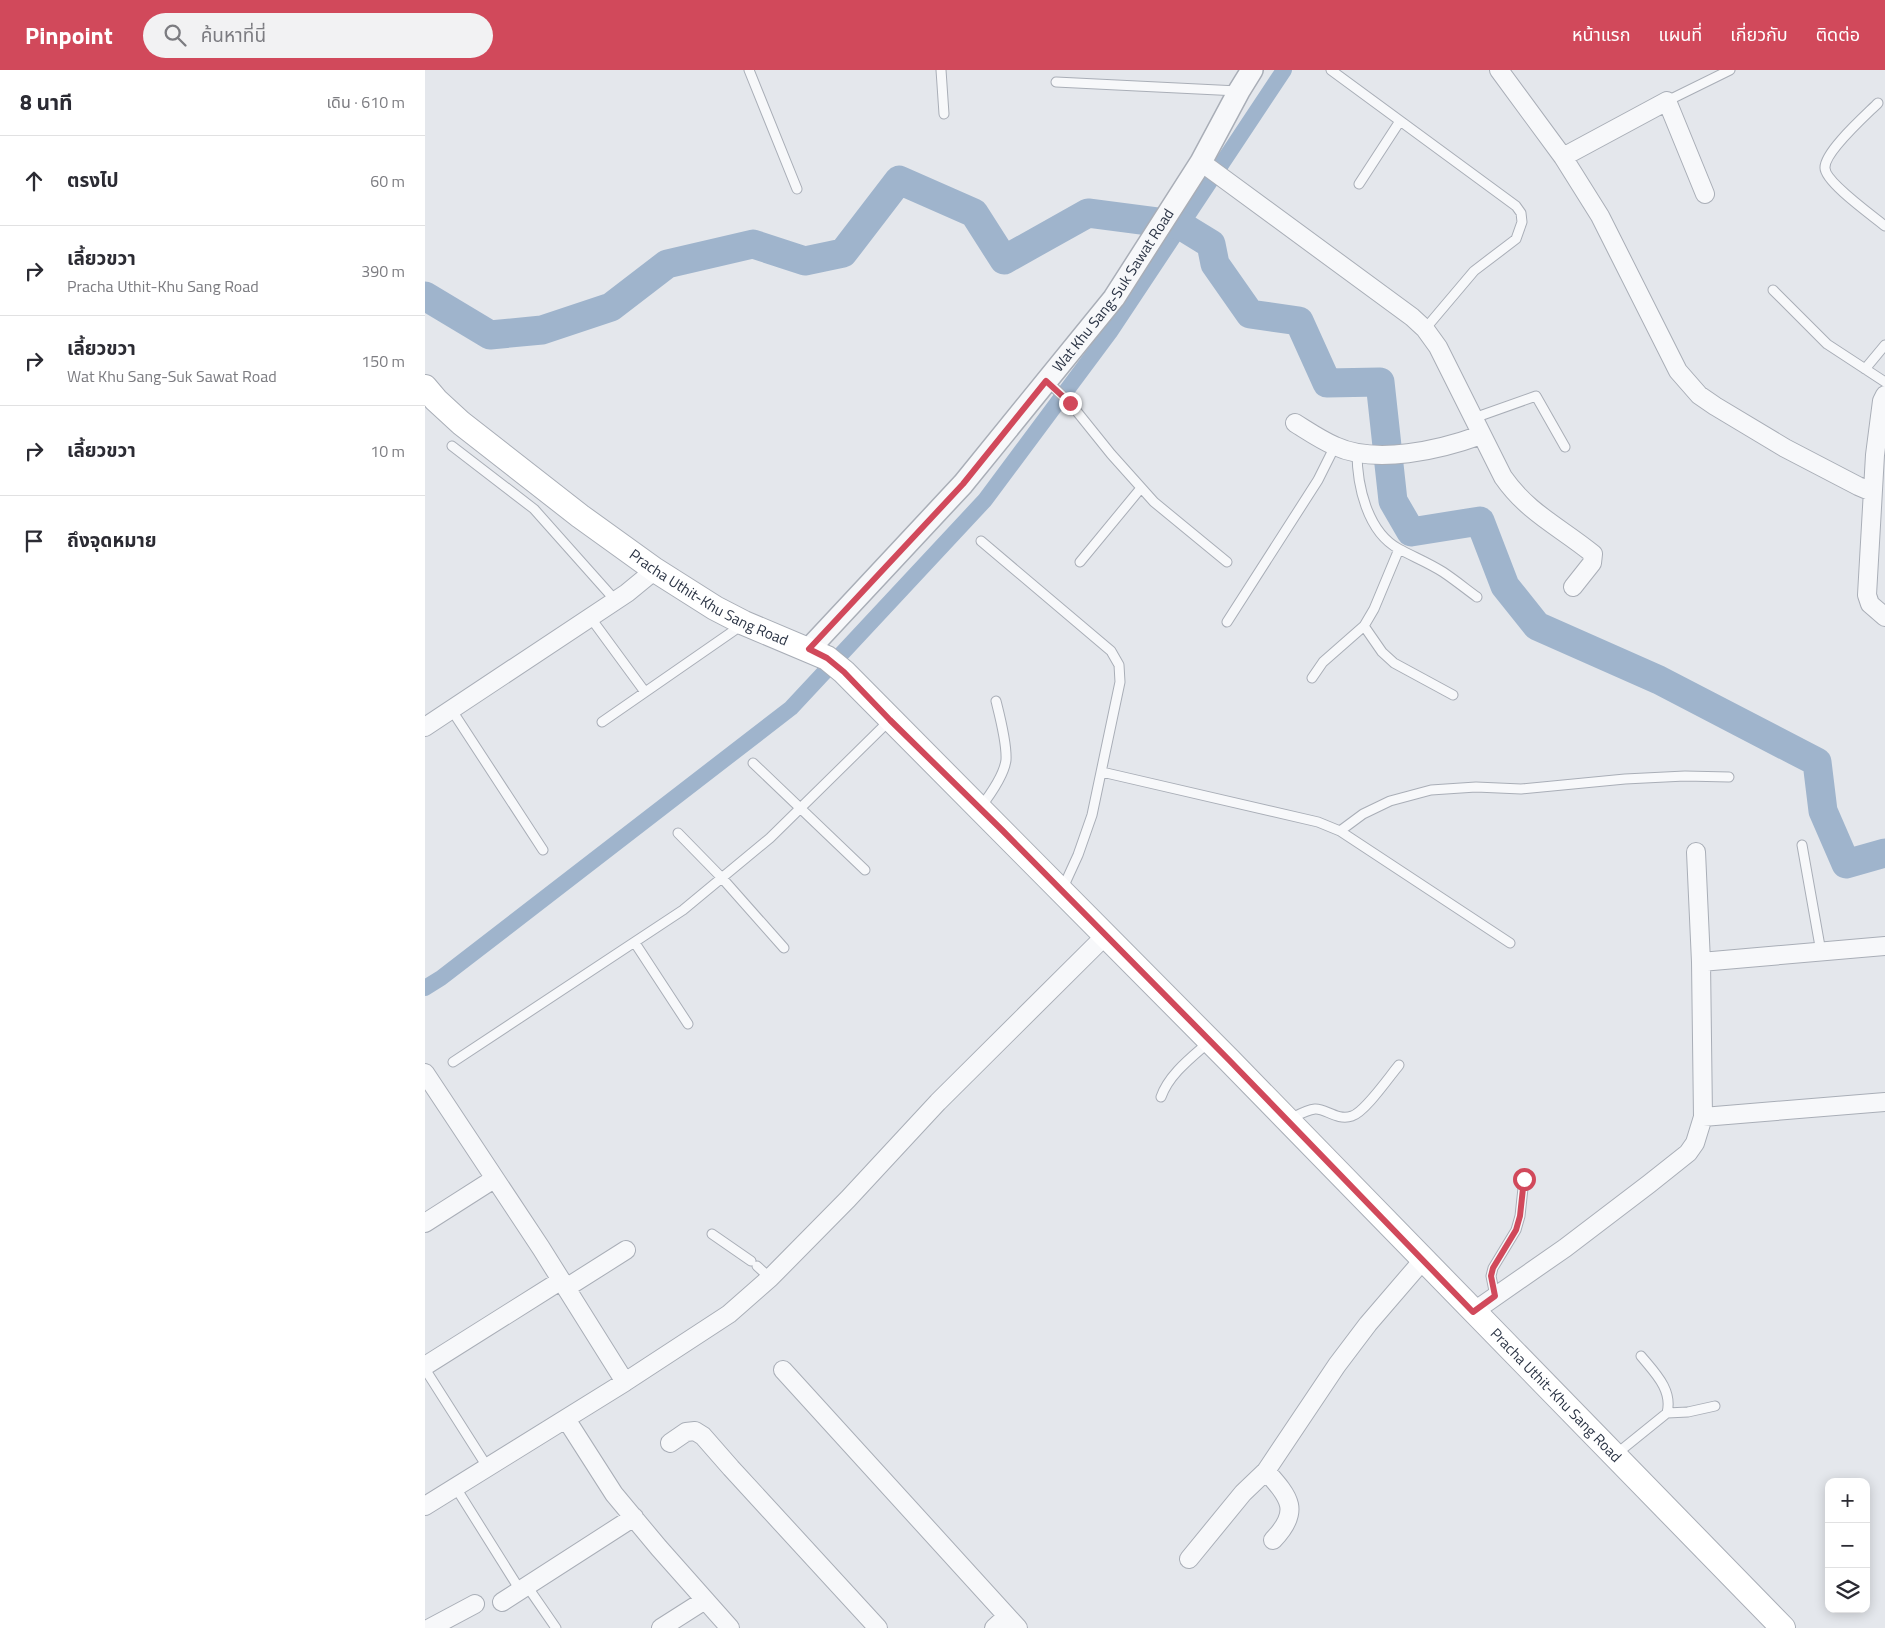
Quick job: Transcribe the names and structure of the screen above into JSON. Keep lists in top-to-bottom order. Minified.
{"streets":{"main road":["Pracha Uthit-Khu Sang Road"],"street":["Wat Khu Sang-Suk Sawat Road"]},"crossings":[["Wat Khu Sang-Suk Sawat Road","Pracha Uthit-Khu Sang Road"]],"page":{"header":"Pinpoint","search":"ค้นหาที่นี่","nav":["หน้าแรก","แผนที่","เกี่ยวกับ","ติดต่อ"],"heading":["8 นาที","เดิน · 610 m"],"list":[["ตรงไป","60 m"],["เลี้ยวขวา","Pracha Uthit-Khu Sang Road","390 m"],["เลี้ยวขวา","Wat Khu Sang-Suk Sawat Road","150 m"],["เลี้ยวขวา","10 m"],"ถึงจุดหมาย"],"map_buttons":["+","−"]}}
